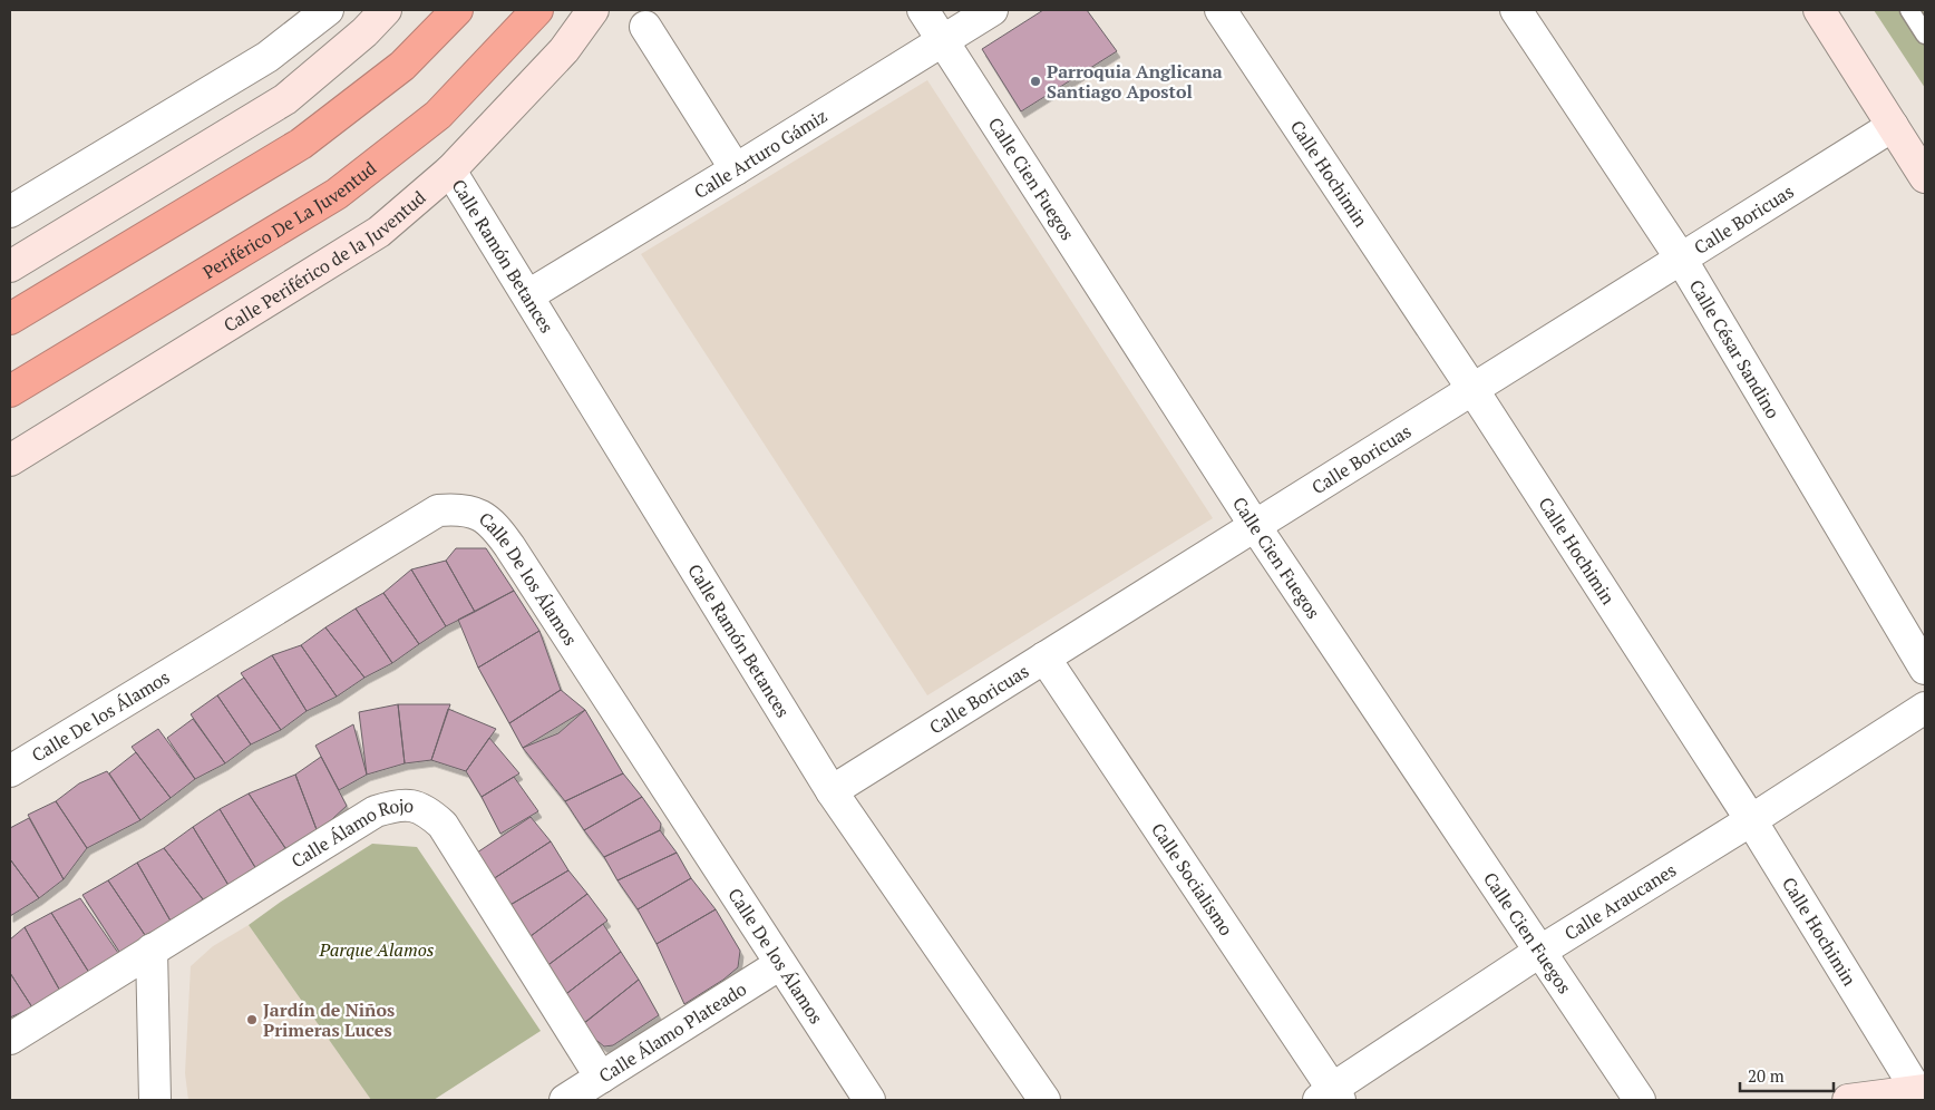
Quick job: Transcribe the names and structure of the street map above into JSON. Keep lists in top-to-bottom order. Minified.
{"streets":{"highway":["Periférico De La Juventud"],"main road":["Calle Periférico de la Juventud"],"street":["Calle Arturo Gámiz","Calle Hochimin","Calle Cien Fuegos","Calle Boricuas","Calle Ramón Betances","Calle César Sandino","Calle De los Álamos","Calle Álamo Rojo","Calle Socialismo","Calle Araucanes","Calle Álamo Plateado"]},"crossings":[["Calle Arturo Gámiz","Calle Cien Fuegos"],["Calle Arturo Gámiz","Calle Ramón Betances"],["Calle Hochimin","Calle Boricuas"],["Calle Hochimin","Calle Araucanes"],["Calle Cien Fuegos","Calle Boricuas"],["Calle Cien Fuegos","Calle Araucanes"],["Calle Boricuas","Calle Ramón Betances"],["Calle Boricuas","Calle César Sandino"],["Calle Boricuas","Calle Socialismo"],["Calle Ramón Betances","Calle Periférico de la Juventud"],["Calle De los Álamos","Calle Álamo Plateado"],["Calle Álamo Rojo","Calle Álamo Plateado"],["Calle Socialismo","Calle Araucanes"]],"parks":["Parque Alamos"],"places":["Parroquia Anglicana Santiago Apostol","Jardín de Niños Primeras Luces"],"scale_bar":"20 m"}
